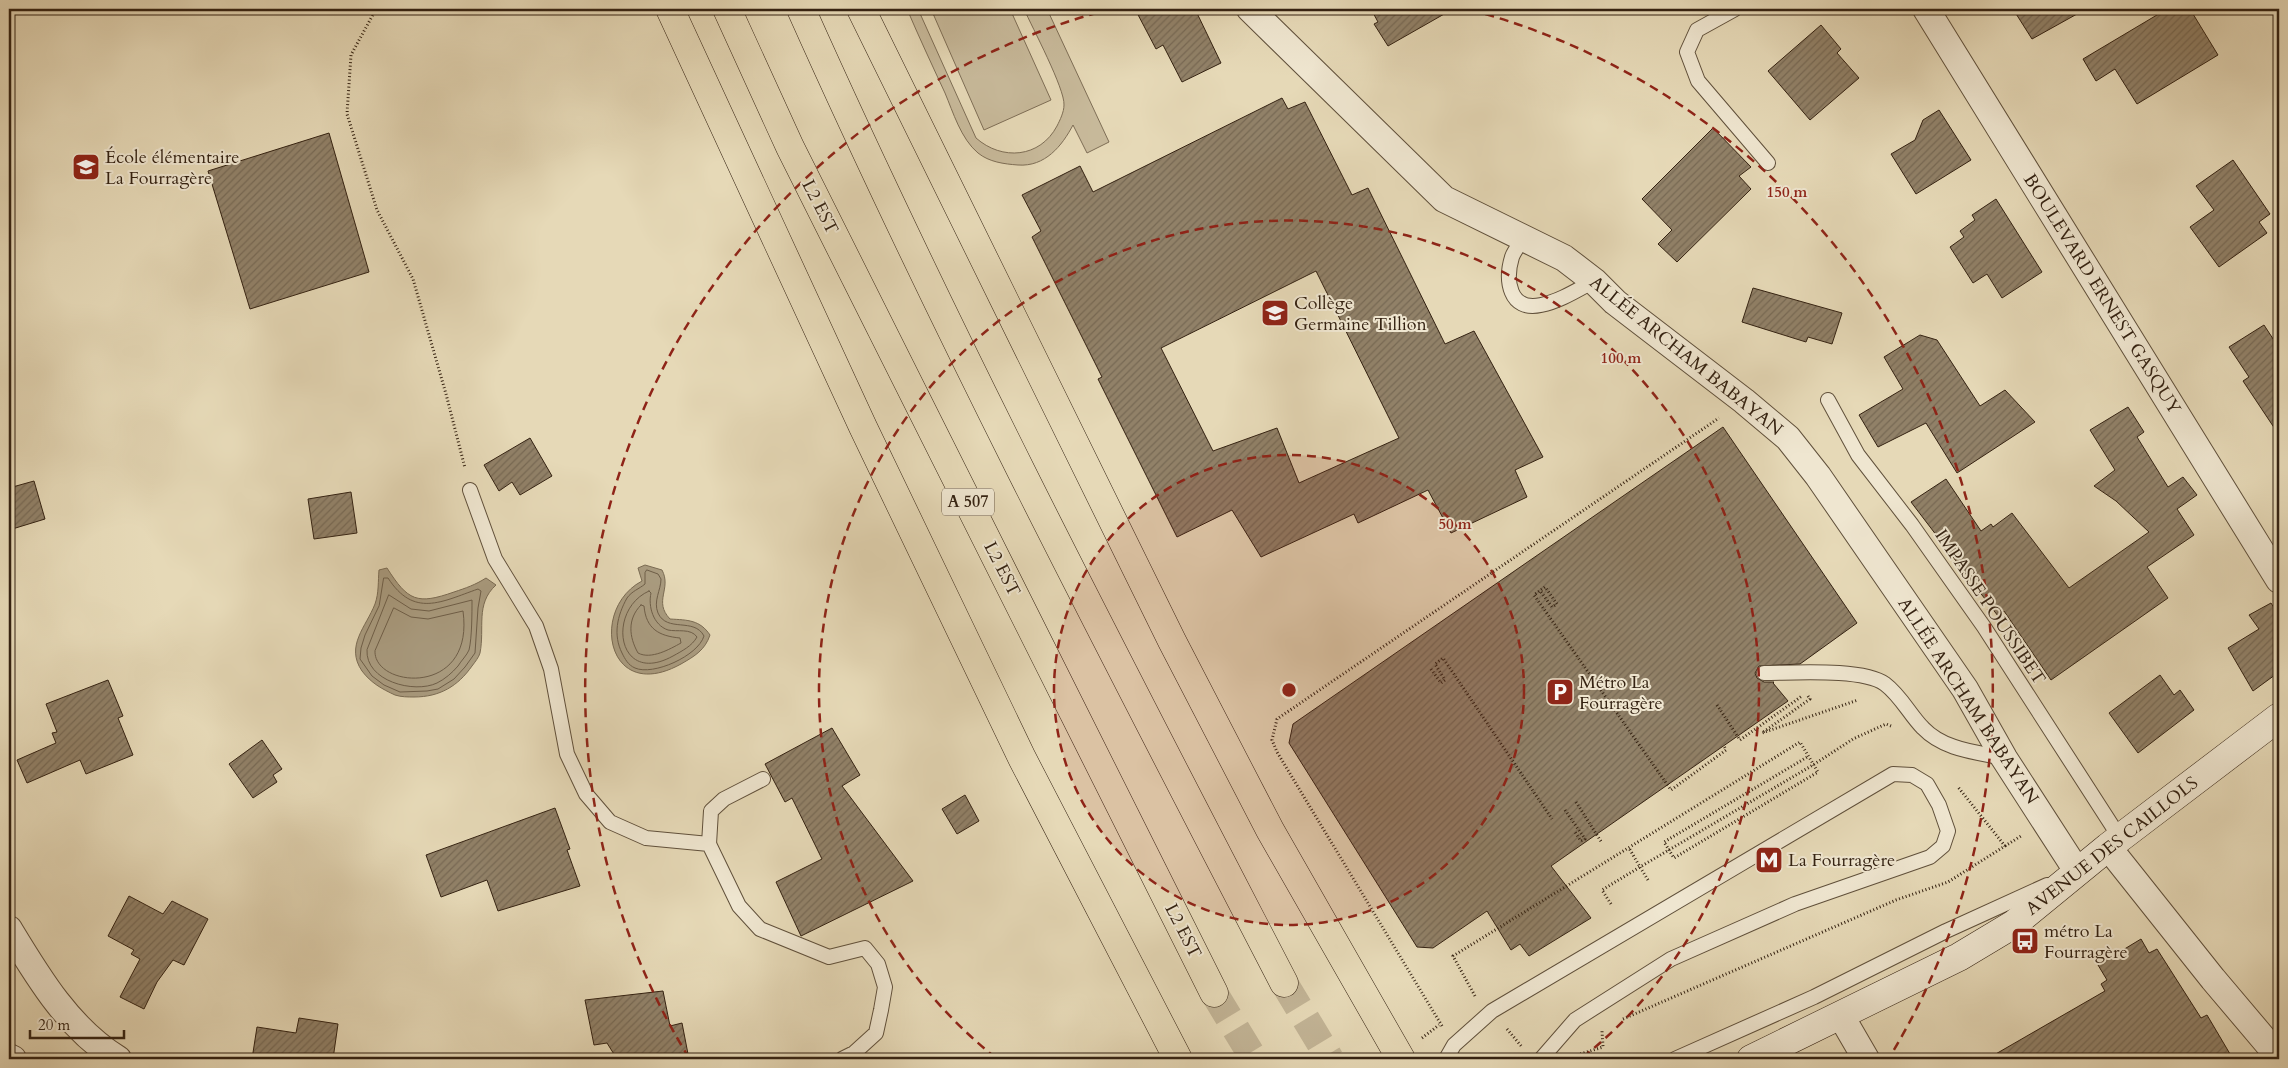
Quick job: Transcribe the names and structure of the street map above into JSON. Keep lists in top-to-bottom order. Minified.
{"streets":{"highway":["L2 EST","A 507"],"street":["BOULEVARD ERNEST GASQUY","ALLÉE ARCHAM BABAYAN","AVENUE DES CAILLOLS"],"lane":["IMPASSE POUSSIBET"]},"crossings":[["ALLÉE ARCHAM BABAYAN","AVENUE DES CAILLOLS"],["IMPASSE POUSSIBET","AVENUE DES CAILLOLS"]],"places":{"school or university":["École élémentaire La Fourragère","Collège Germaine Tillion"],"parking":["Métro La Fourragère"],"metro station":["La Fourragère"],"bus stop":["métro La Fourragère"]},"scale_bar":"20 m","rings":["150 m","100 m","50 m"]}
